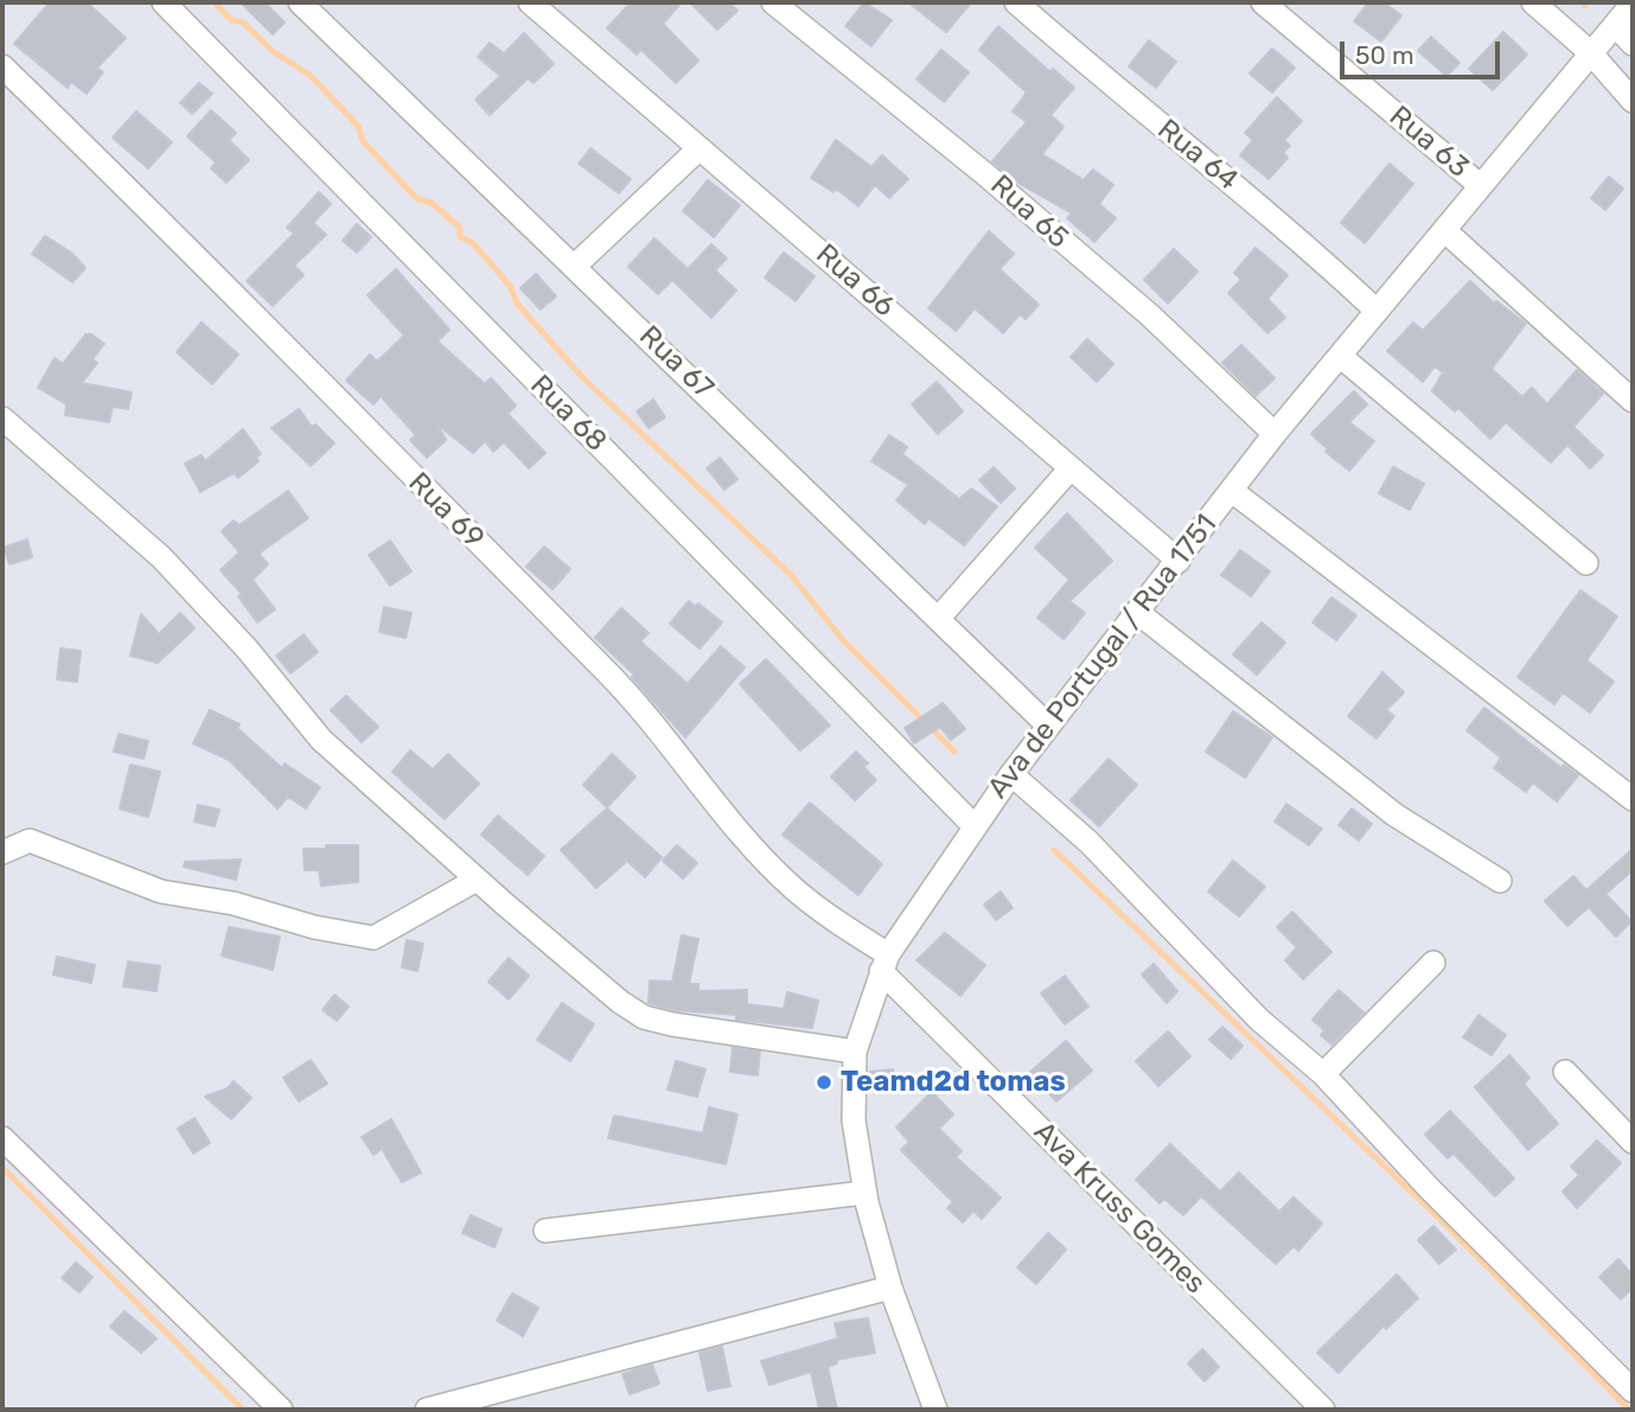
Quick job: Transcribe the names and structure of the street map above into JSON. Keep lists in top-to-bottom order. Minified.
{"streets":{"street":["Rua 63","Rua 64","Rua 65","Rua 66","Rua 67","Rua 68","Rua 69","Ava de Portugal / Rua 1751","Ava Kruss Gomes"]},"crossings":[["Rua 63","Ava de Portugal / Rua 1751"],["Rua 64","Ava de Portugal / Rua 1751"],["Rua 65","Ava de Portugal / Rua 1751"],["Rua 66","Ava de Portugal / Rua 1751"],["Rua 67","Ava de Portugal / Rua 1751"],["Rua 68","Ava de Portugal / Rua 1751"],["Rua 69","Ava de Portugal / Rua 1751"],["Rua 69","Ava Kruss Gomes"],["Ava de Portugal / Rua 1751","Ava Kruss Gomes"]],"places":["Teamd2d tomas"],"scale_bar":"50 m"}
